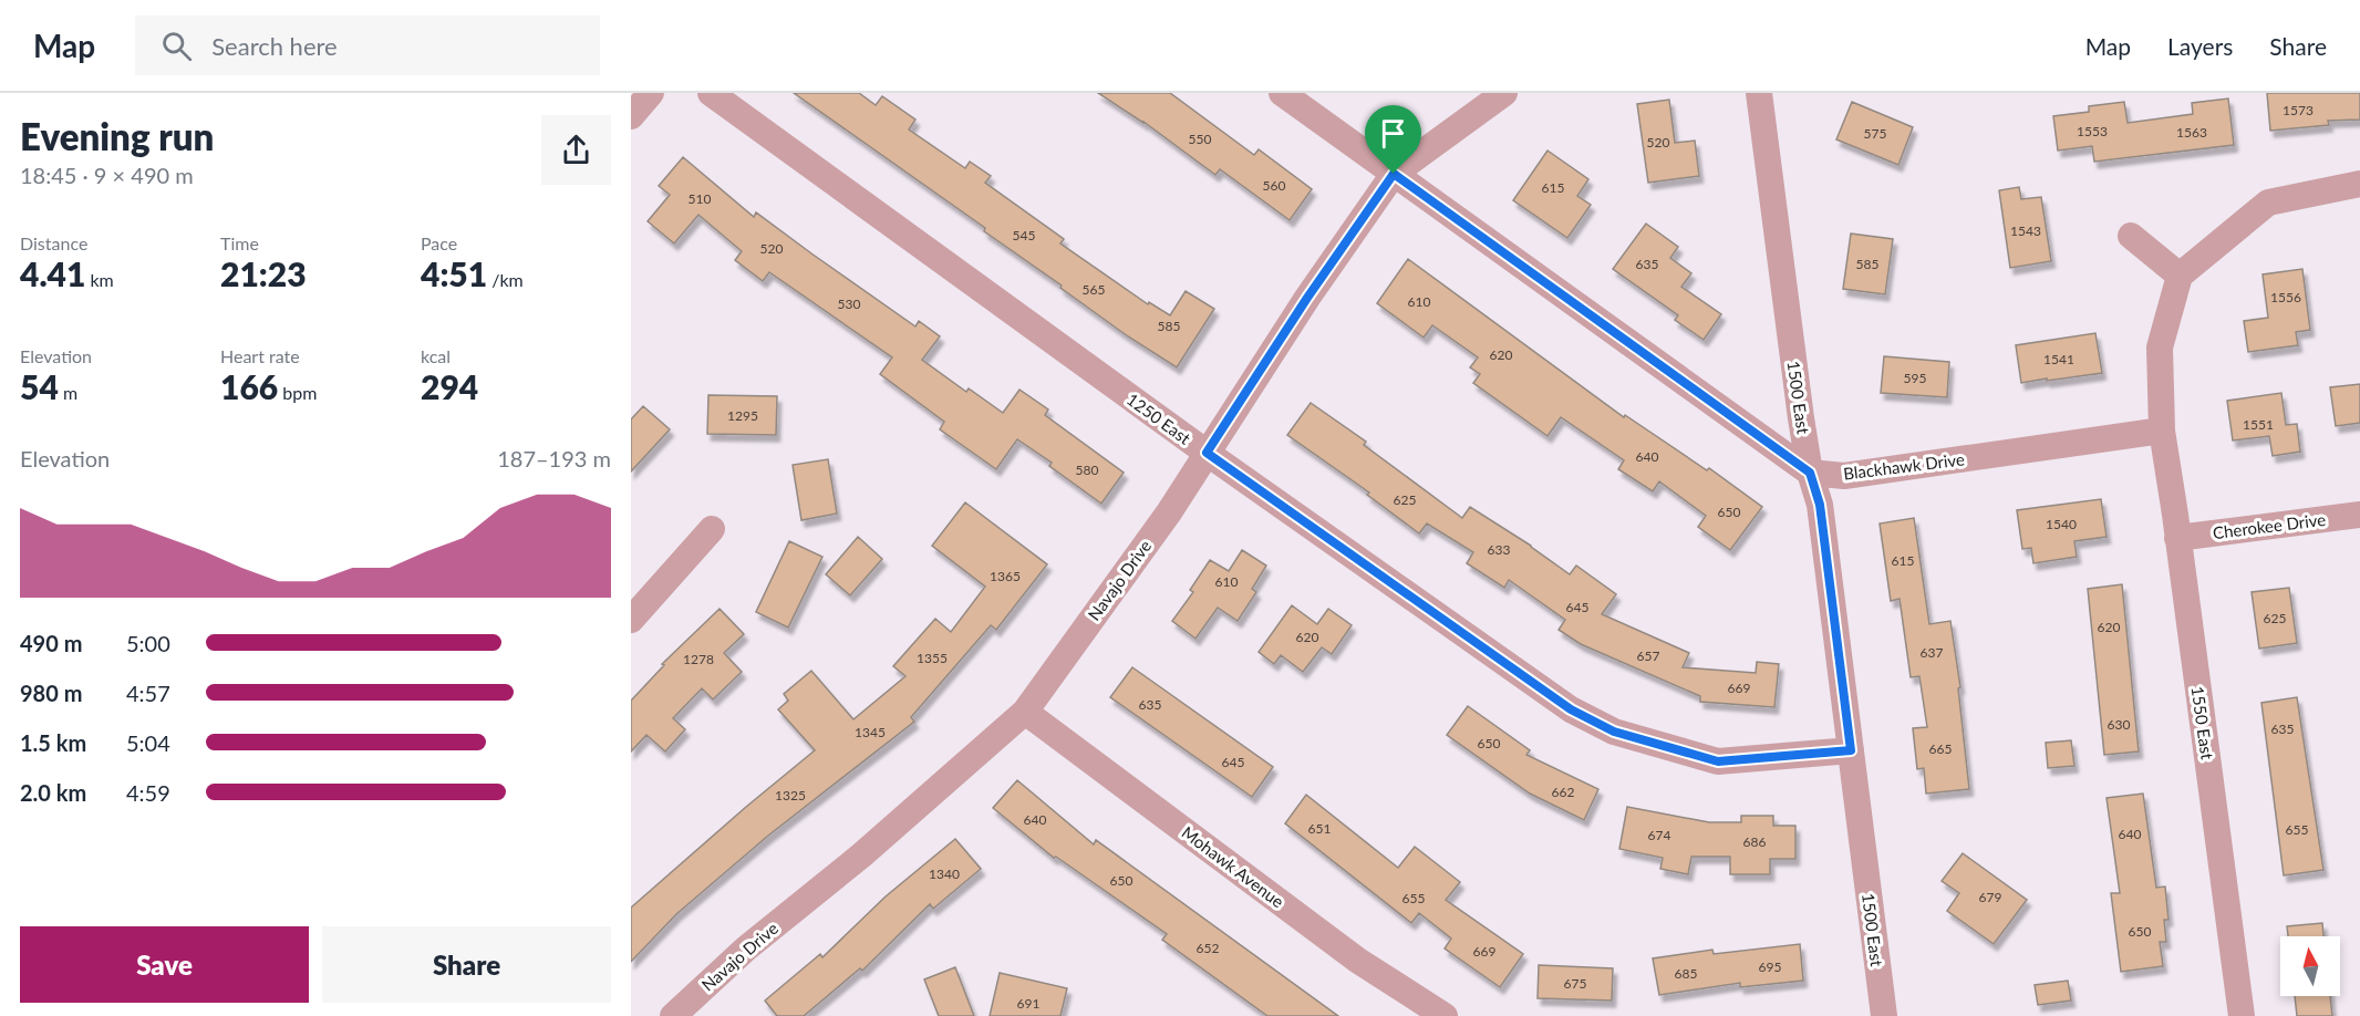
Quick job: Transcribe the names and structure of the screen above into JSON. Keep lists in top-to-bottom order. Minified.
{"streets":{"street":["1500 East","1250 East","Blackhawk Drive","Cherokee Drive","Navajo Drive","1550 East","Mohawk Avenue"]},"crossings":[["1500 East","1250 East"],["1500 East","Blackhawk Drive"],["1250 East","Navajo Drive"],["Blackhawk Drive","1550 East"],["Cherokee Drive","1550 East"],["Navajo Drive","Mohawk Avenue"]],"house_numbers":["1573","1553","1563","575","550","520","560","615","510","1543","545","520","635","585","565","1556","610","530","585","620","1541","595","1295","1551","640","580","625","650","1540","633","615","1365","610","645","625","620","620","637","657","1355","1278","669","635","630","635","1345","650","665","645","662","1325","640","651","655","640","674","686","1340","650","679","655","650","652","669","695","685","675","691"],"north":"top","page":{"header":"Map","search":"Search here","nav":["Map","Layers","Share"],"heading":["Evening run","18:45 · 9 × 490 m"],"stats":[["Distance","4.41 km"],["Time","21:23"],["Pace","4:51 /km"],["Elevation","54 m"],["Heart rate","166 bpm"],["kcal","294"]],"chart":["Elevation","187–193 m"],"list":[{"name":"490 m","note":"5:00"},{"name":"980 m","note":"4:57"},{"name":"1.5 km","note":"5:04"},{"name":"2.0 km","note":"4:59"}],"buttons":["Save","Share"]}}
